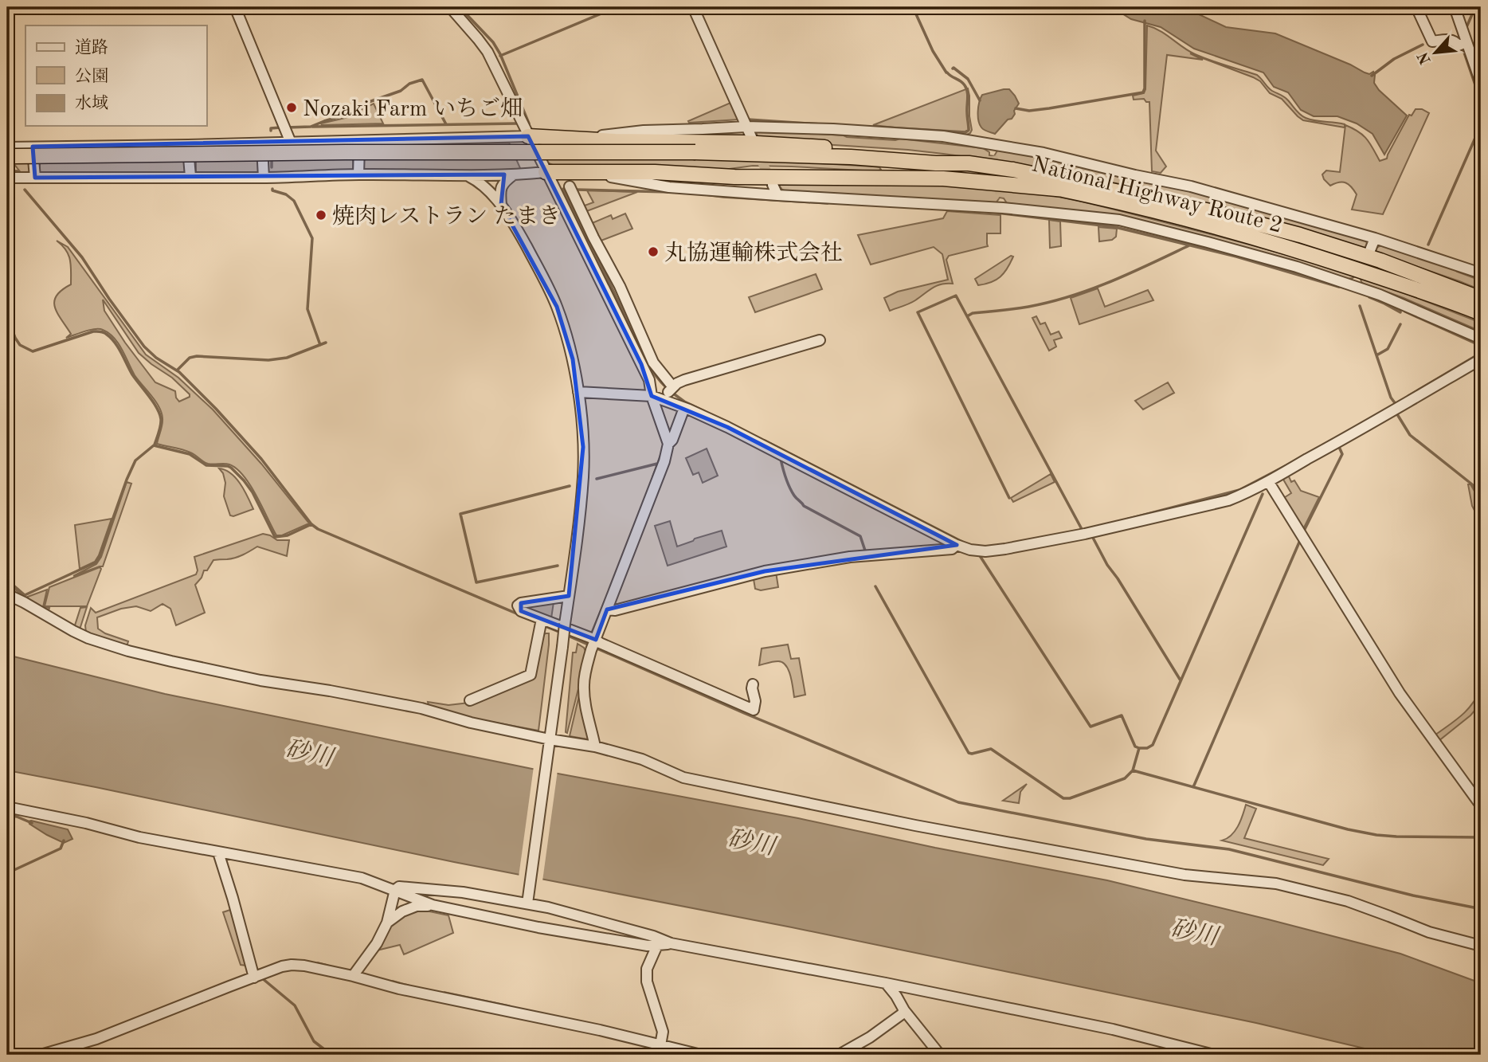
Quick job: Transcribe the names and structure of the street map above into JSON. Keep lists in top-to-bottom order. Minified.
{"streets":{"highway":["National Highway Route 2"]},"water":["砂川"],"places":["Nozaki Farm いちご畑","焼肉レストラン たまき","丸協運輸株式会社"],"legend":["道路","公園","水域"],"north":"bottom left"}
